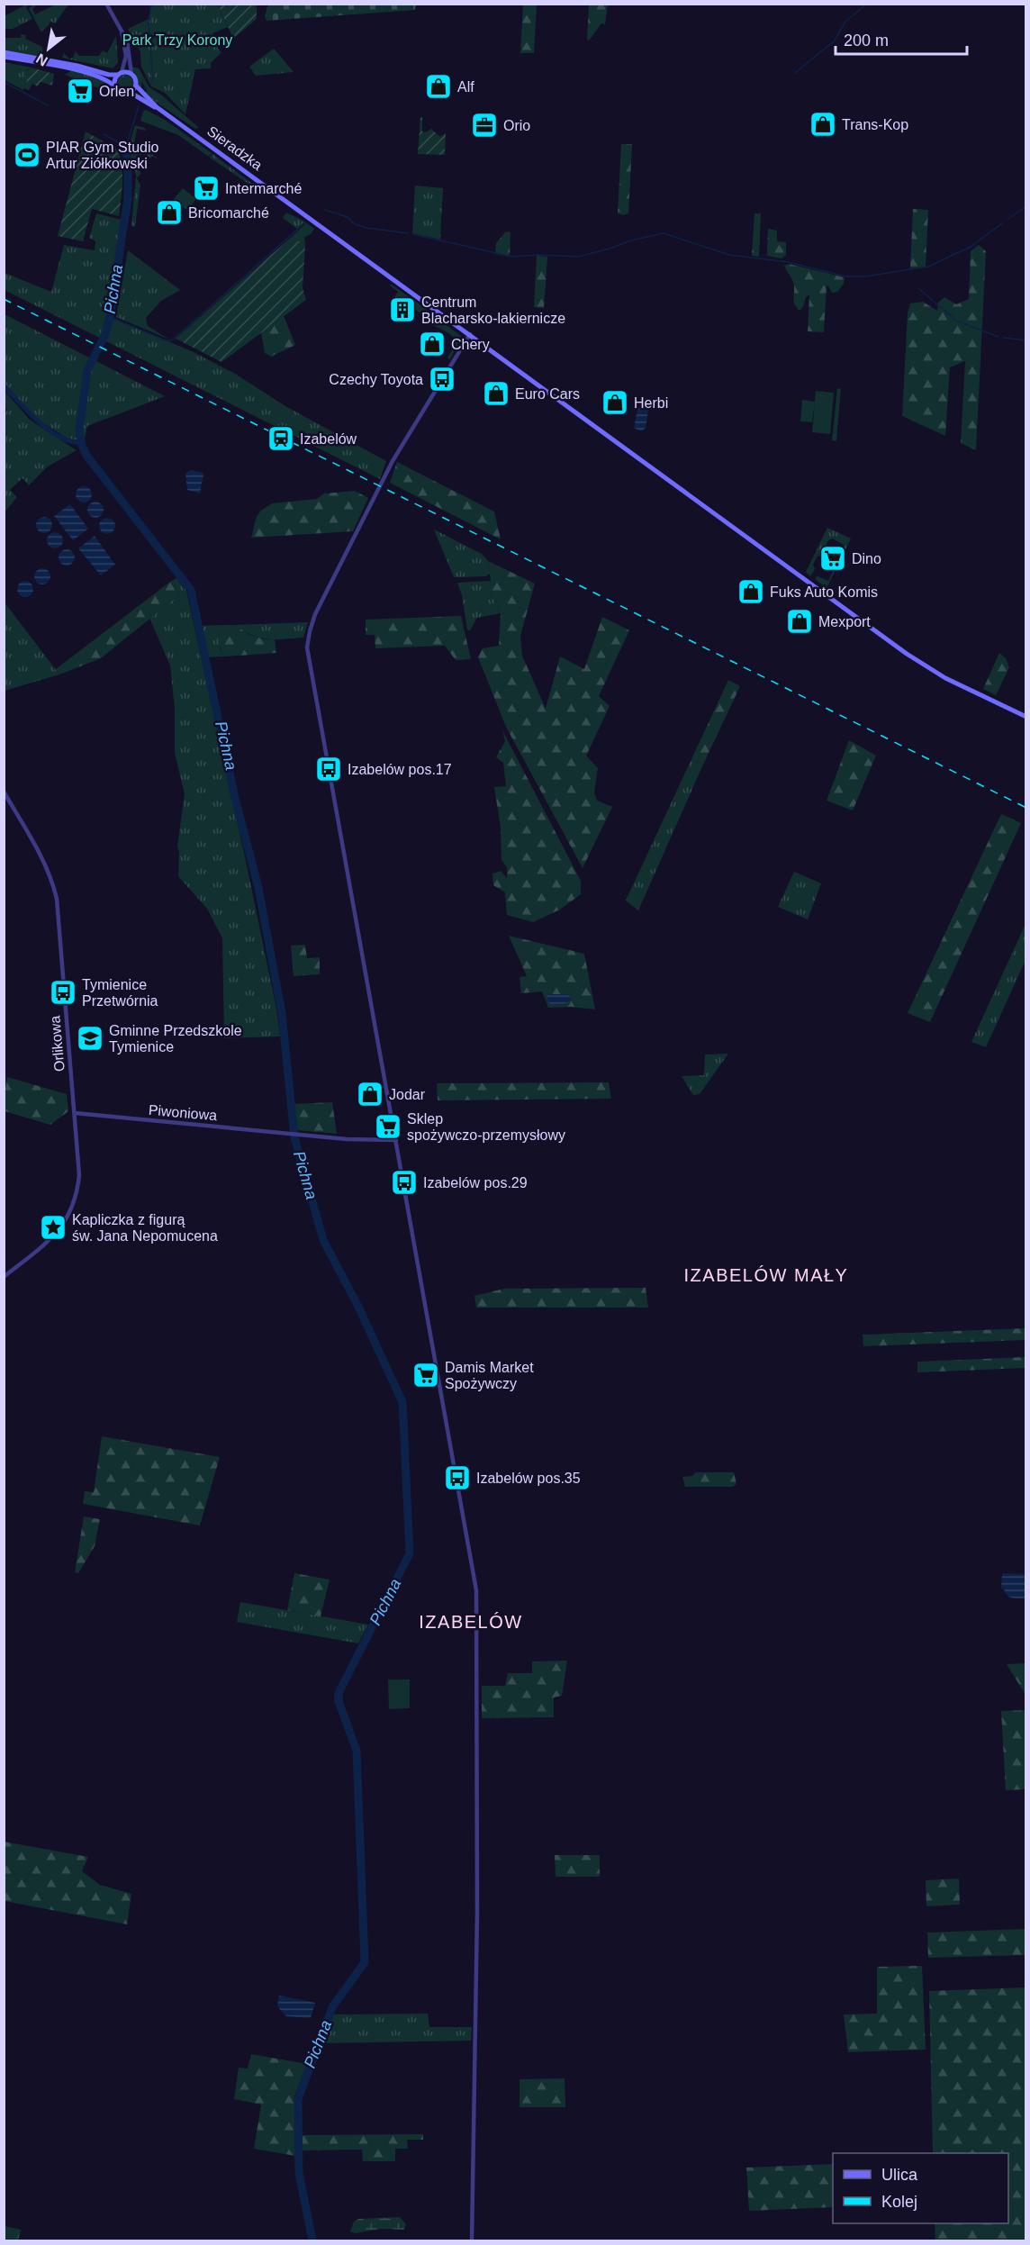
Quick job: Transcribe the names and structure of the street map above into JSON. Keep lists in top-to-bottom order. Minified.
{"streets":{"main road":["Sieradzka"],"street":["Orlikowa","Piwoniowa"]},"crossings":[["Orlikowa","Piwoniowa"]],"districts":["IZABELÓW MAŁY","IZABELÓW"],"water":["Pichna"],"parks":["Park Trzy Korony"],"places":{"shop":["Alf","Trans-Kop","Bricomarché","Chery","Euro Cars","Herbi","Fuks Auto Komis","Mexport","Jodar"],"supermarket":["Orlen","Intermarché","Dino","Sklep spożywczo-przemysłowy","Damis Market Spożywczy"],"office":["Orio"],"sports":["PIAR Gym Studio Artur Ziółkowski"],"building":["Centrum Blacharsko-lakiernicze"],"bus stop":["Czechy Toyota","Izabelów pos.17","Tymienice Przetwórnia","Izabelów pos.29","Izabelów pos.35"],"station":["Izabelów"],"school or university":["Gminne Przedszkole Tymienice"],"place":["Kapliczka z figurą św. Jana Nepomucena"]},"legend":["Ulica","Kolej"],"scale_bar":"200 m","north":"bottom left"}
